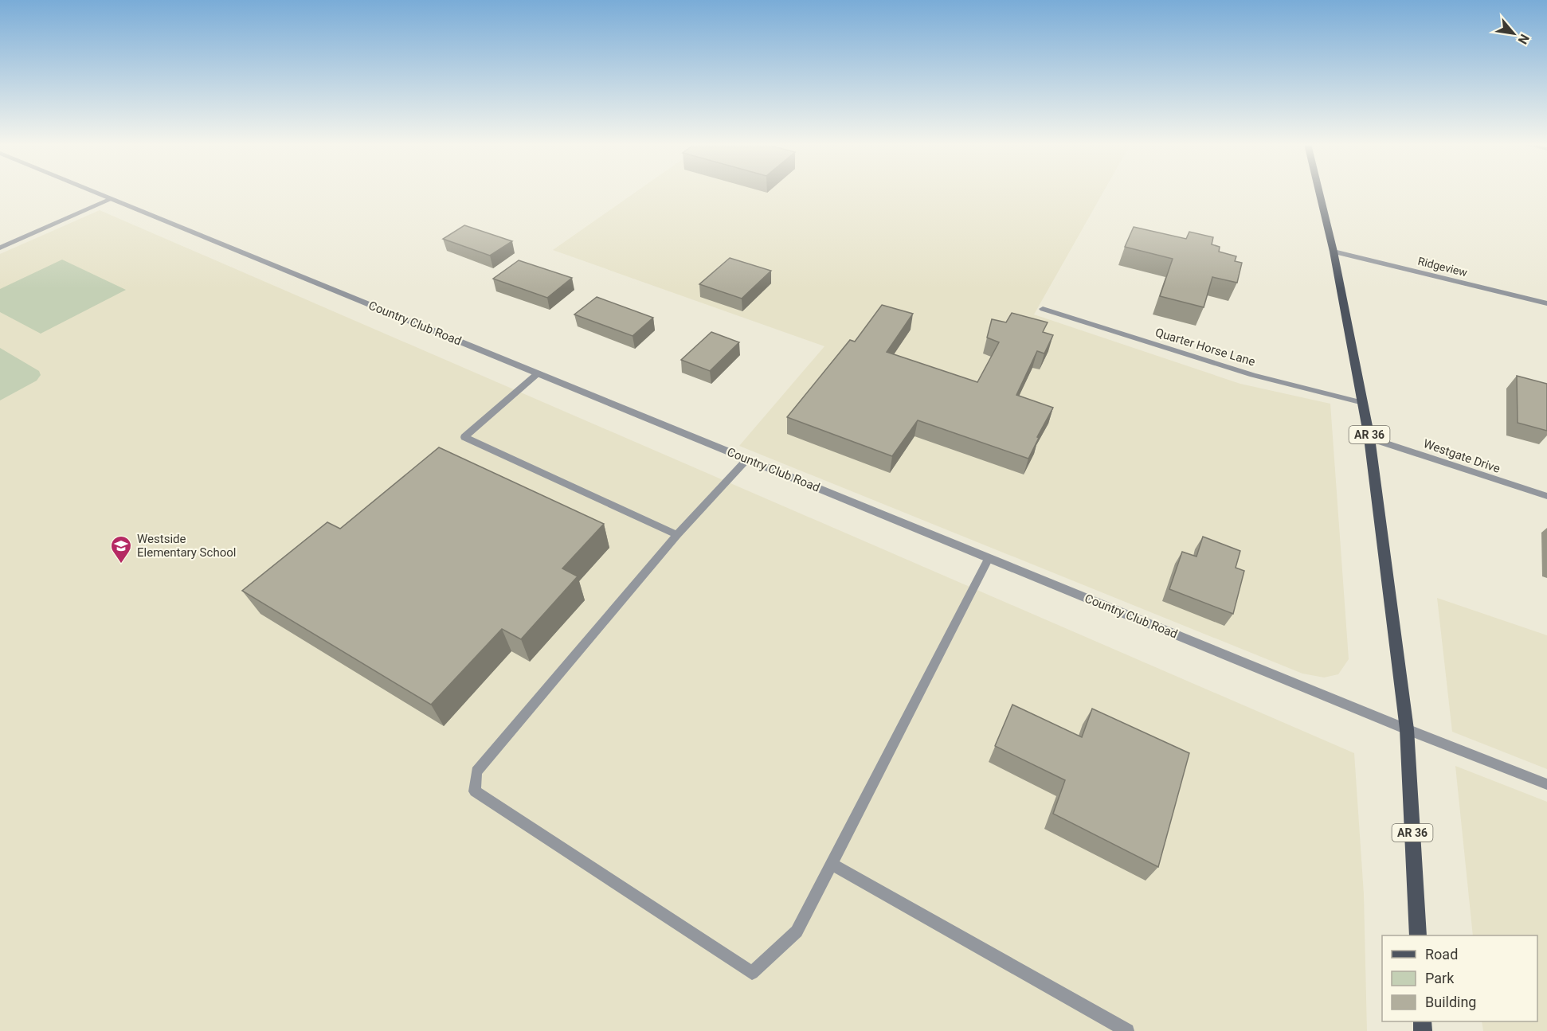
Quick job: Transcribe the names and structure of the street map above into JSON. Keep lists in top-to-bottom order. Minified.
{"streets":{"main road":["AR 36"],"street":["Ridgeview","Country Club Road","Quarter Horse Lane","Westgate Drive"]},"crossings":[["Ridgeview","AR 36"],["Country Club Road","AR 36"],["Quarter Horse Lane","AR 36"],["AR 36","Westgate Drive"]],"places":{"school or university":["Westside Elementary School"]},"legend":["Road","Park","Building"],"north":"bottom right"}
